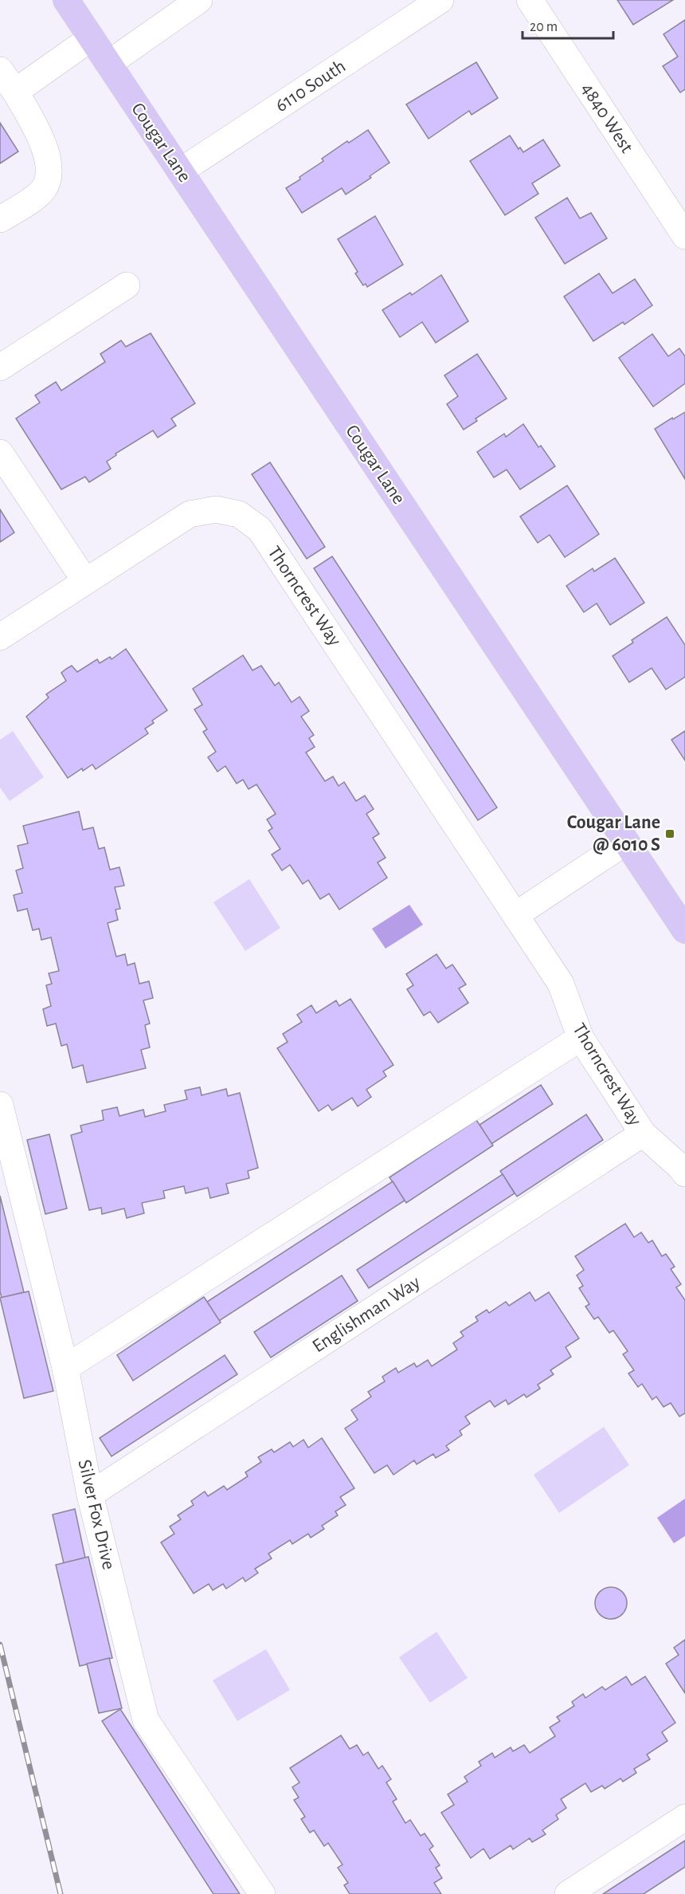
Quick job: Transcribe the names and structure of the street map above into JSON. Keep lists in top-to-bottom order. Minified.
{"streets":{"main road":["Cougar Lane"],"street":["6110 South","4840 West","Thorncrest Way","Englishman Way","Silver Fox Drive"]},"crossings":[["6110 South","Cougar Lane"],["Thorncrest Way","Englishman Way"],["Englishman Way","Silver Fox Drive"]],"places":{"transit":["Cougar Lane @ 6010 S"]},"scale_bar":"20 m"}
